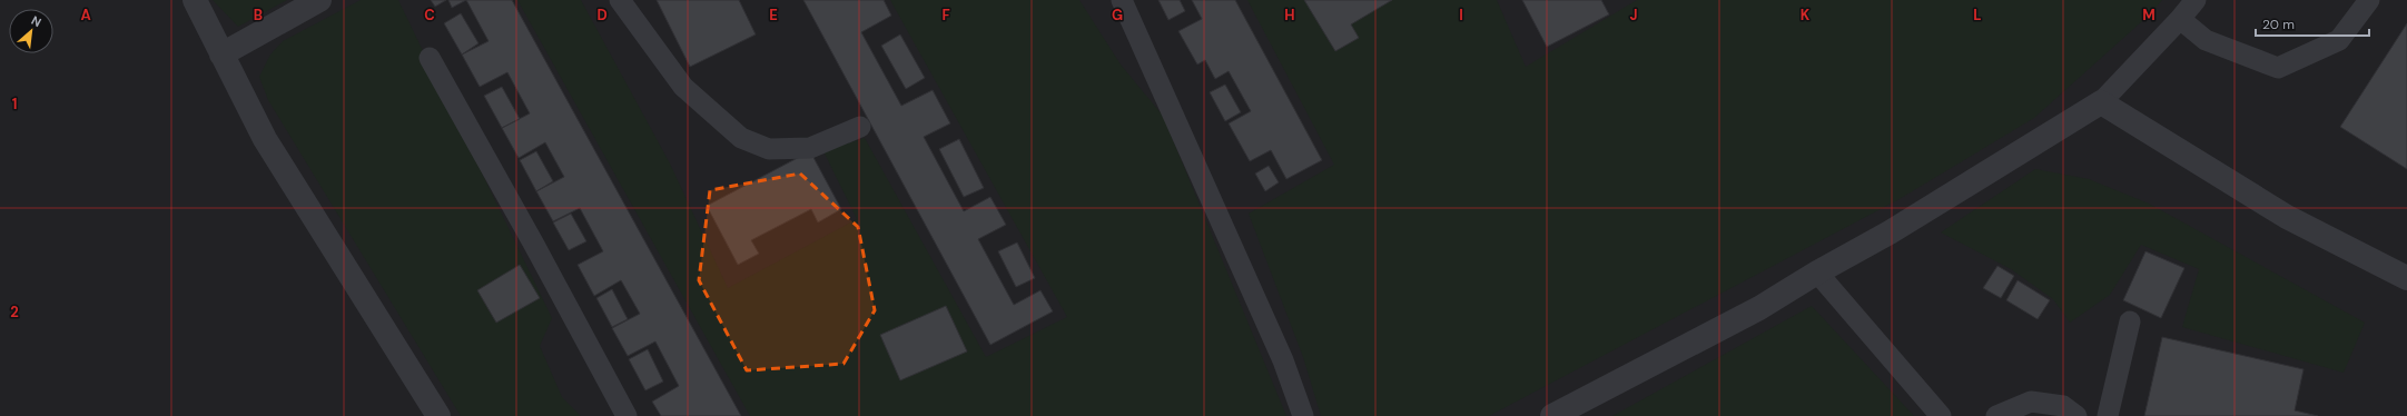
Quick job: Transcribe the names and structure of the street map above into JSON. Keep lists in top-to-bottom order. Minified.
{"scale_bar":"20 m","north":"top right","grid":{"columns":["A","B","C","D","E","F","G","H","I","J","K","L","M"],"rows":["1","2"]}}
